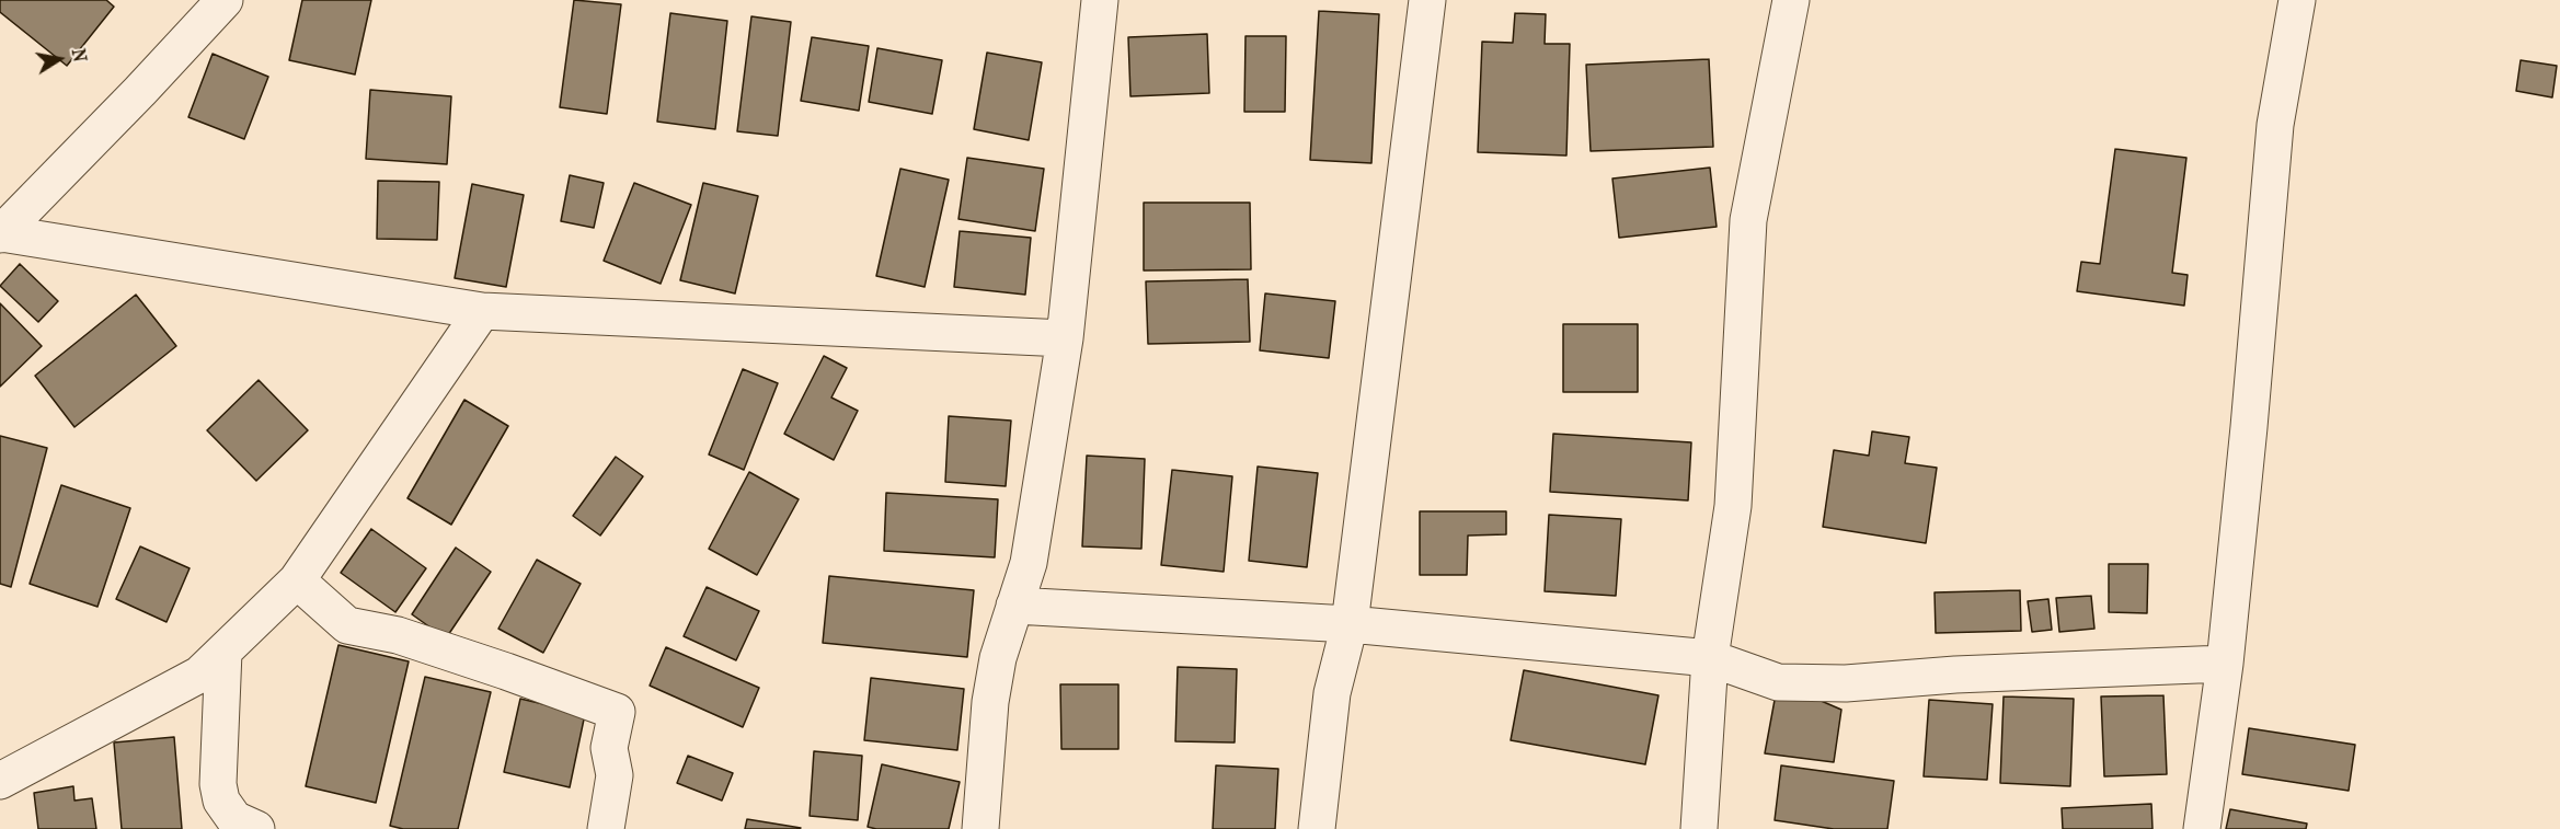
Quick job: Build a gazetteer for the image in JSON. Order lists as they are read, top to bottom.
{
  "north": "right"
}
